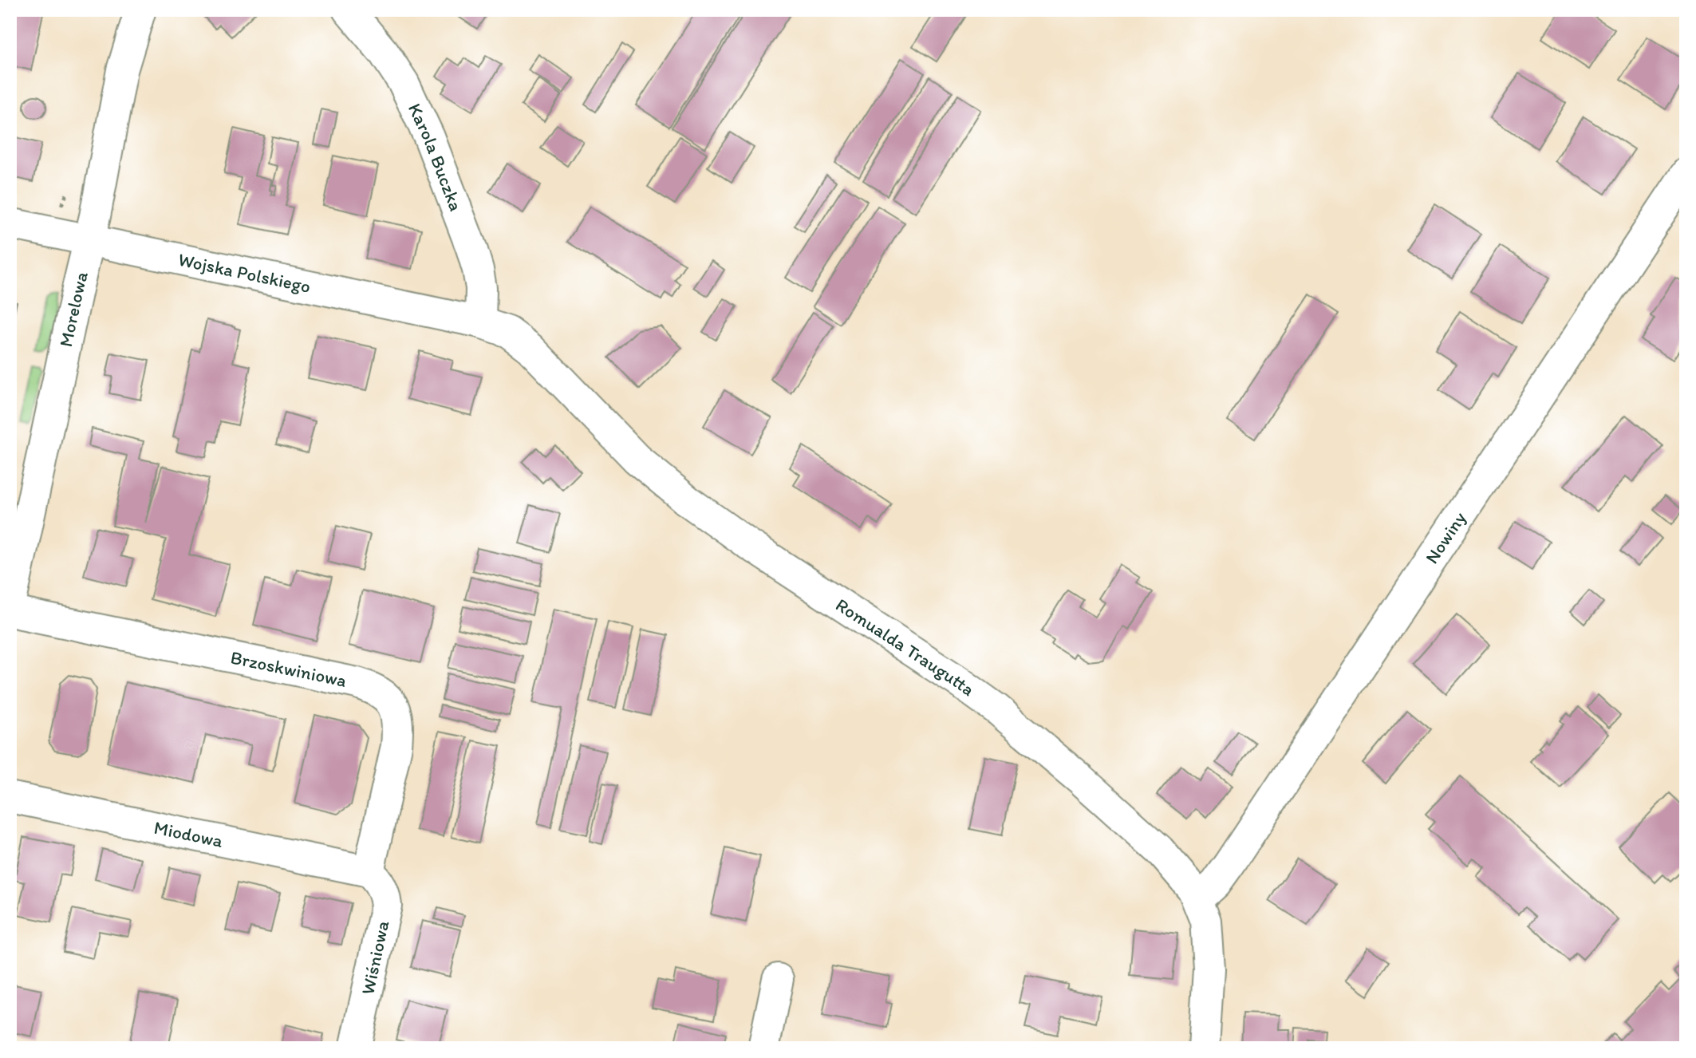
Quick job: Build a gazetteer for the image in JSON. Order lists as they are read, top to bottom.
{
  "streets": {
    "street": [
      "Karola Buczka",
      "Wojska Polskiego",
      "Morelowa",
      "Nowiny",
      "Romualda Traugutta",
      "Brzoskwiniowa",
      "Miodowa",
      "Wiśniowa"
    ]
  },
  "crossings": [
    ["Karola Buczka", "Wojska Polskiego"],
    ["Karola Buczka", "Romualda Traugutta"],
    ["Wojska Polskiego", "Morelowa"],
    ["Wojska Polskiego", "Romualda Traugutta"],
    ["Morelowa", "Brzoskwiniowa"],
    ["Nowiny", "Romualda Traugutta"],
    ["Brzoskwiniowa", "Miodowa"],
    ["Brzoskwiniowa", "Wiśniowa"],
    ["Miodowa", "Wiśniowa"]
  ]
}
